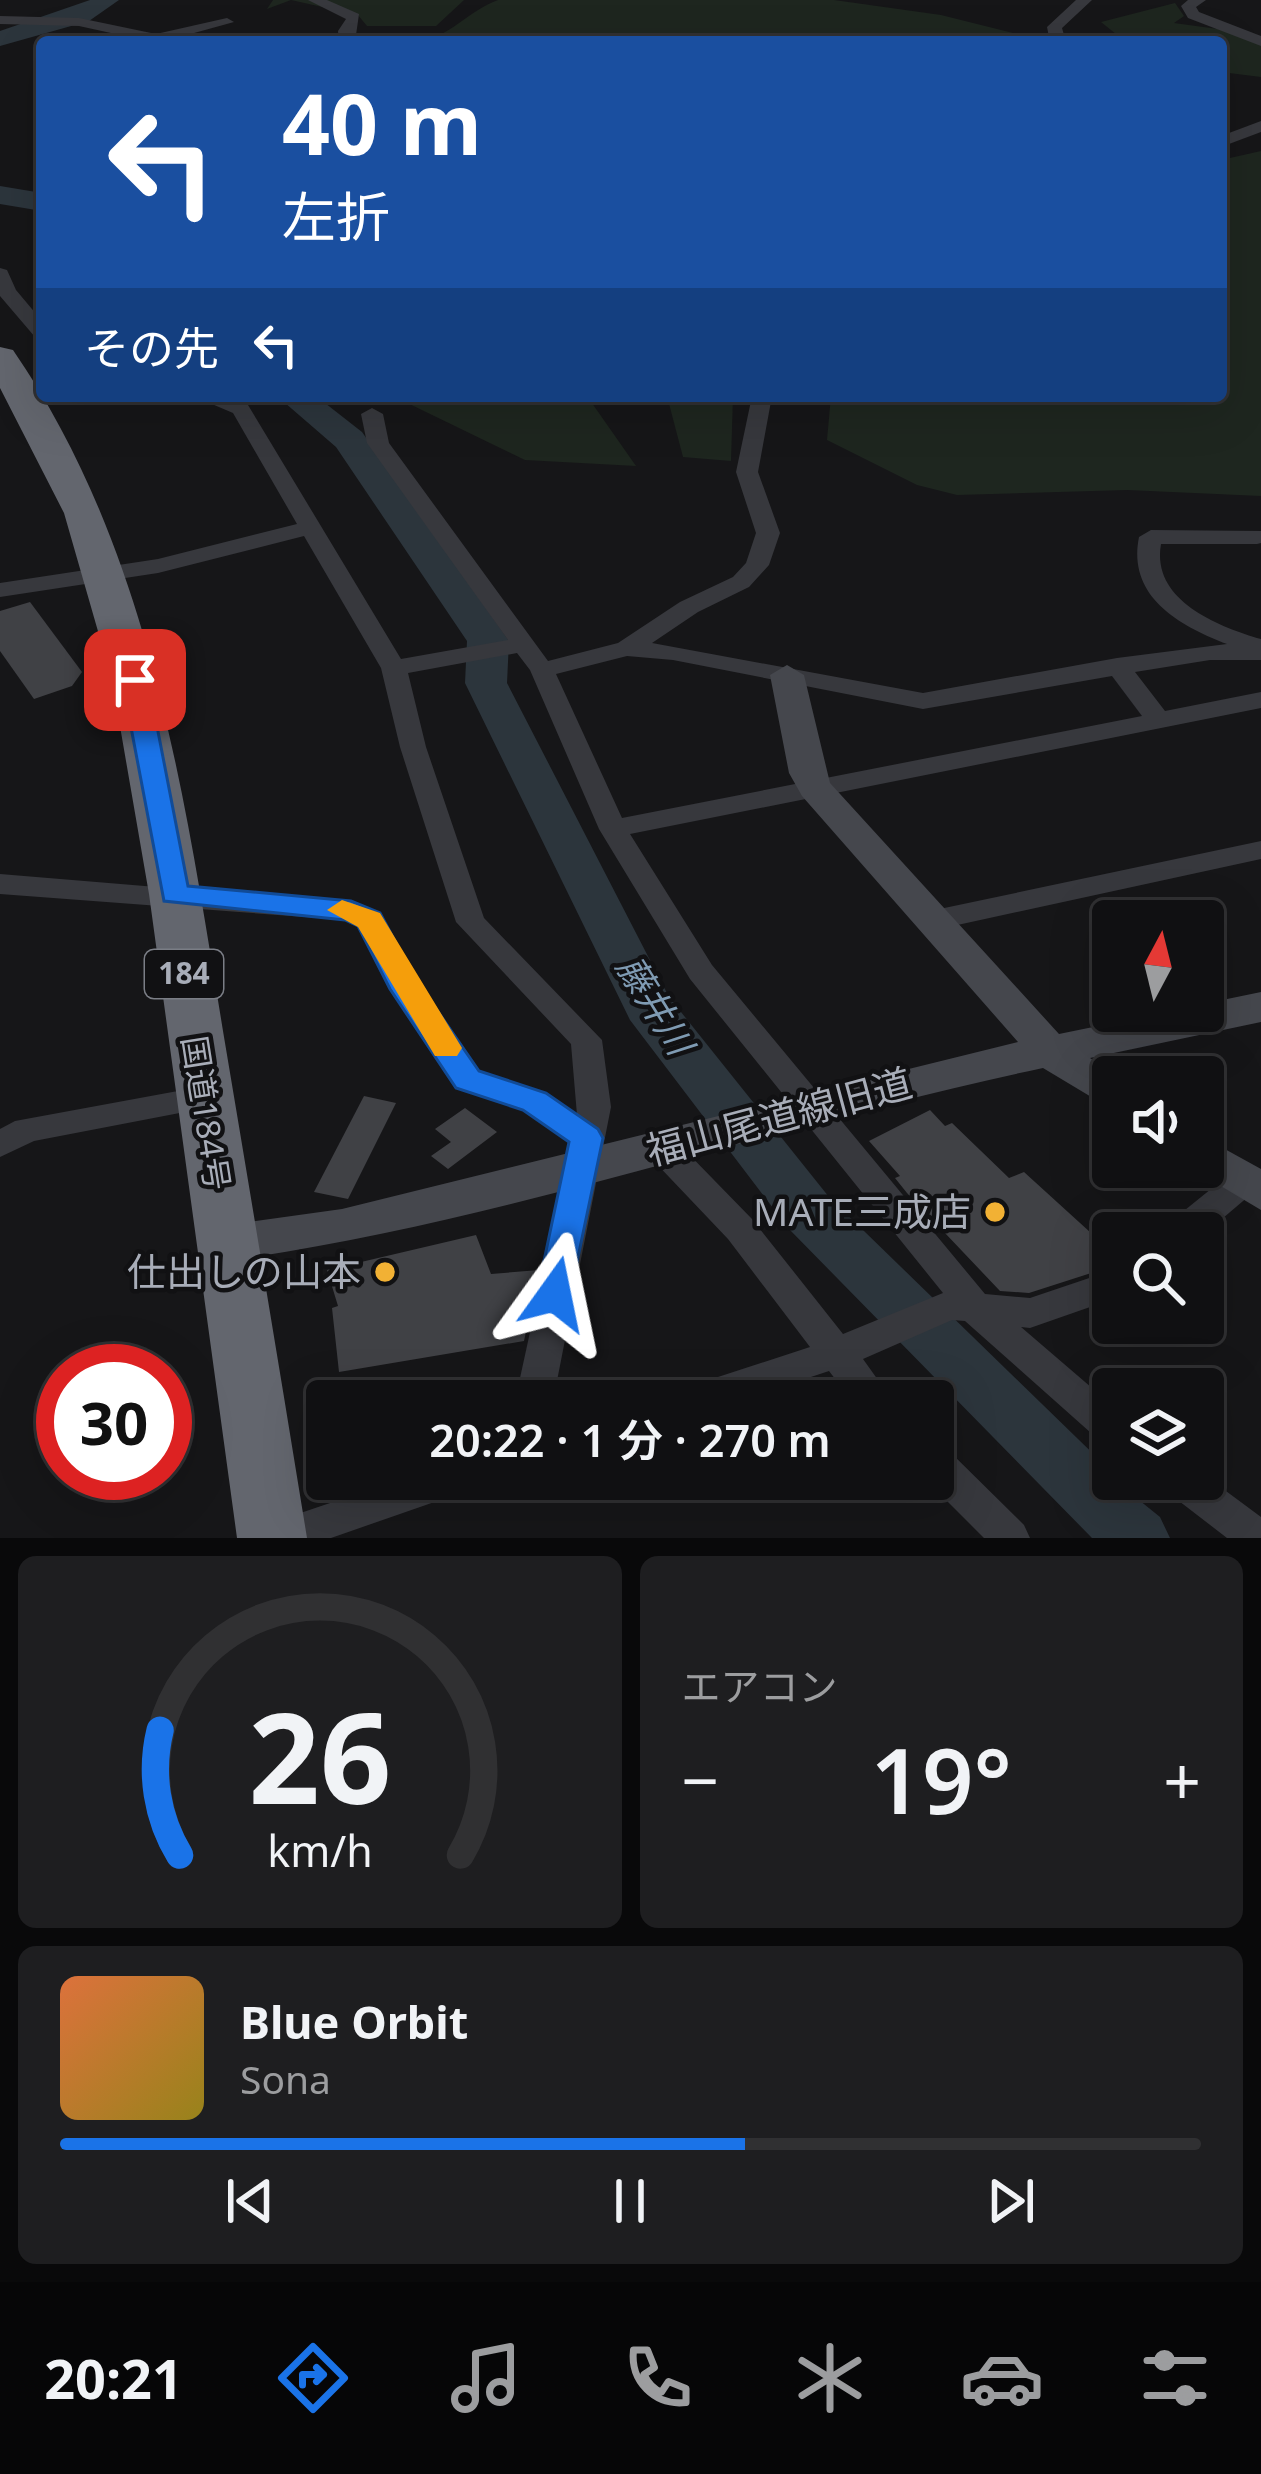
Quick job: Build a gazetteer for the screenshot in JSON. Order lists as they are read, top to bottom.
{
  "streets": {
    "highway": ["184", "国道184号"],
    "street": ["福山尾道線旧道"]
  },
  "crossings": [
    ["国道184号", "福山尾道線旧道"]
  ],
  "water": ["藤井川"],
  "places": ["MATE三成店", "仕出しの山本"],
  "north": "top",
  "page": {
    "turn": ["40 m", "左折"],
    "then": "その先",
    "limit": "30",
    "trip": "20:22 · 1 分 · 270 m",
    "tile": "エアコン",
    "heat": ["−", "19°", "+"],
    "song": ["Blue Orbit", "Sona"],
    "tabs": "20:21",
    "gauge": ["26", "km/h"]
  }
}
